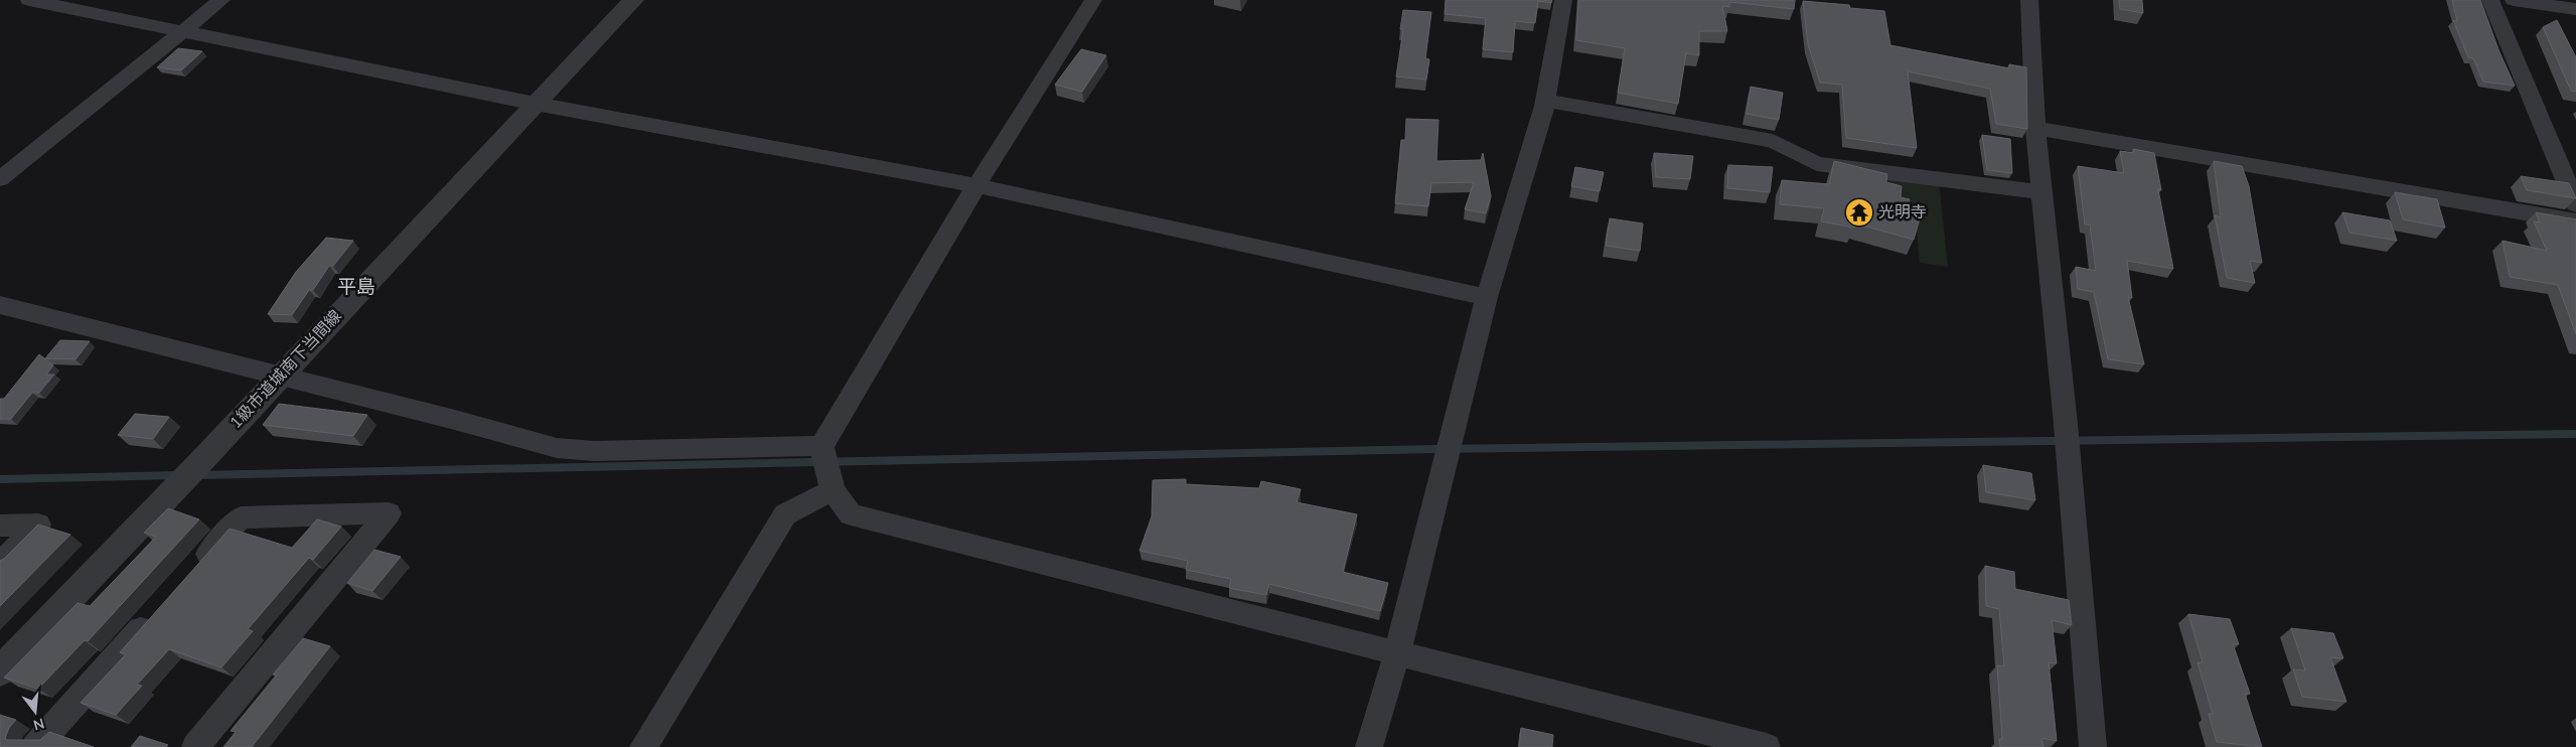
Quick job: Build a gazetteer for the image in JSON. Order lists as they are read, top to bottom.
{
  "streets": {
    "street": ["1級市道城南下当間線"]
  },
  "districts": ["平島"],
  "places": {
    "temple": ["光明寺"]
  },
  "north": "bottom"
}
